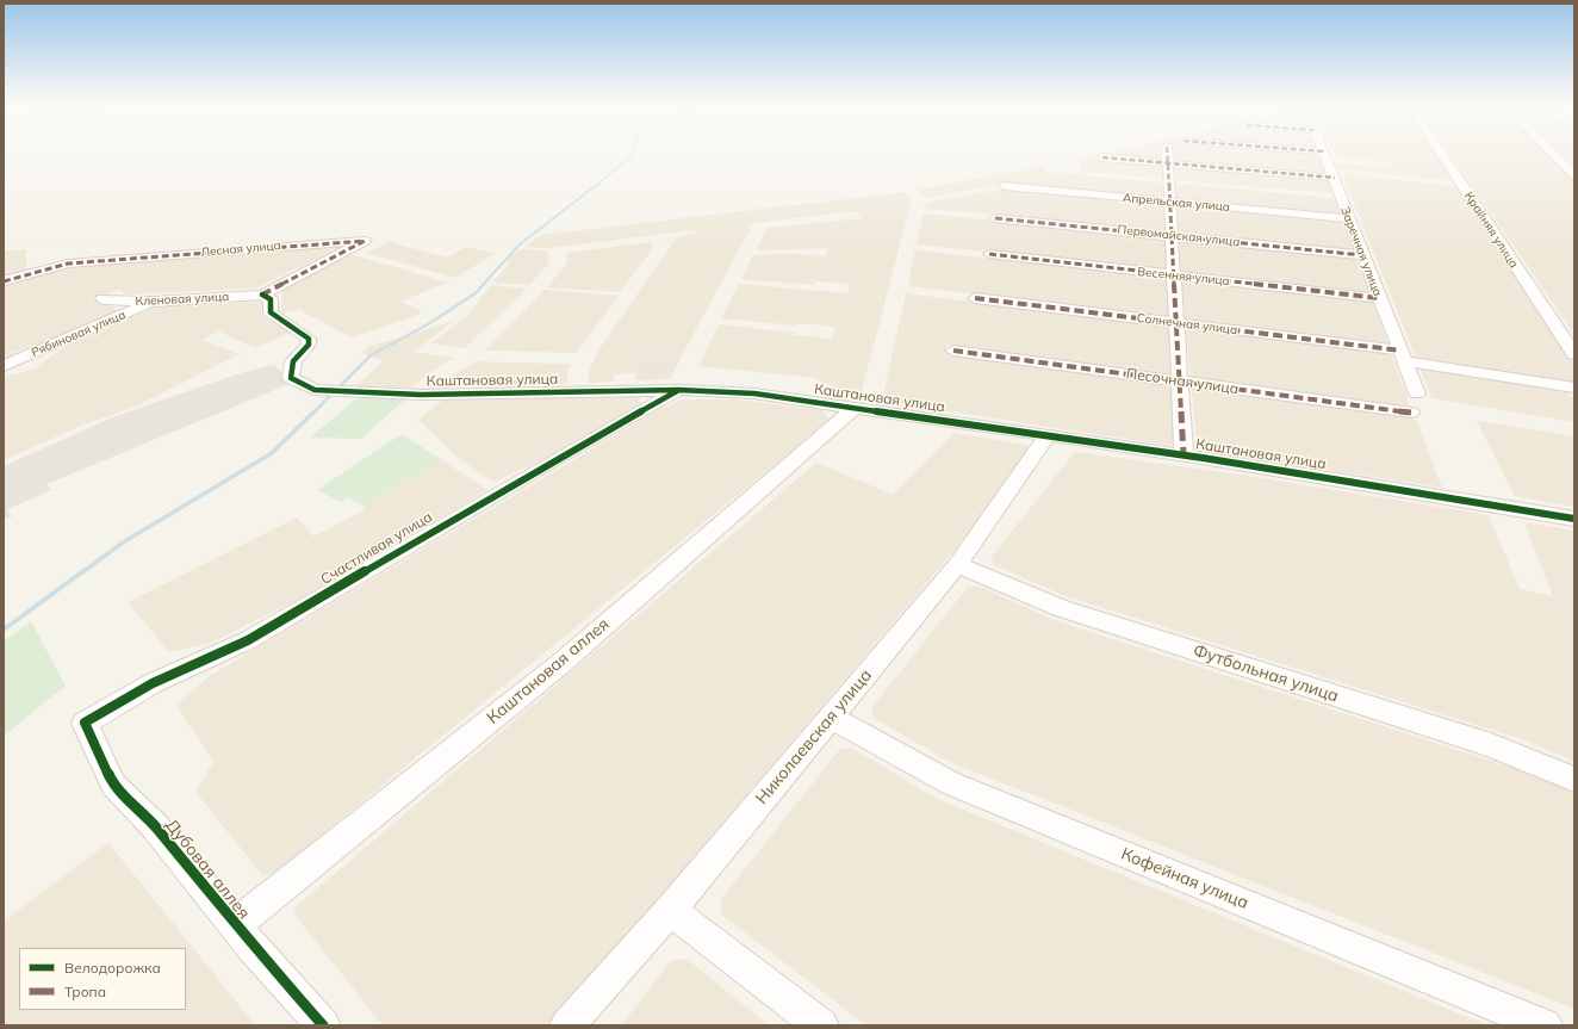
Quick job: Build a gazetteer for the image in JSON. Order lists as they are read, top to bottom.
{
  "streets": {
    "street": [
      "Апрельская улица",
      "Крайняя улица",
      "Первомайская улица",
      "Лесная улица",
      "Заречная улица",
      "Весенняя улица",
      "Кленовая улица",
      "Солнечная улица",
      "Рябиновая улица",
      "Каштановая улица",
      "Песочная улица",
      "Счастливая улица",
      "Каштановая аллея",
      "Футбольная улица",
      "Николаевская улица",
      "Дубовая аллея",
      "Кофейная улица"
    ]
  },
  "crossings": [
    ["Апрельская улица", "Заречная улица"],
    ["Первомайская улица", "Заречная улица"],
    ["Лесная улица", "Кленовая улица"],
    ["Лесная улица", "Каштановая улица"],
    ["Заречная улица", "Весенняя улица"],
    ["Заречная улица", "Солнечная улица"],
    ["Кленовая улица", "Рябиновая улица"],
    ["Кленовая улица", "Каштановая улица"],
    ["Каштановая улица", "Счастливая улица"],
    ["Каштановая улица", "Каштановая аллея"],
    ["Каштановая улица", "Николаевская улица"],
    ["Счастливая улица", "Дубовая аллея"],
    ["Каштановая аллея", "Дубовая аллея"],
    ["Футбольная улица", "Николаевская улица"],
    ["Николаевская улица", "Кофейная улица"]
  ],
  "legend": ["Велодорожка", "Тропа"]
}
